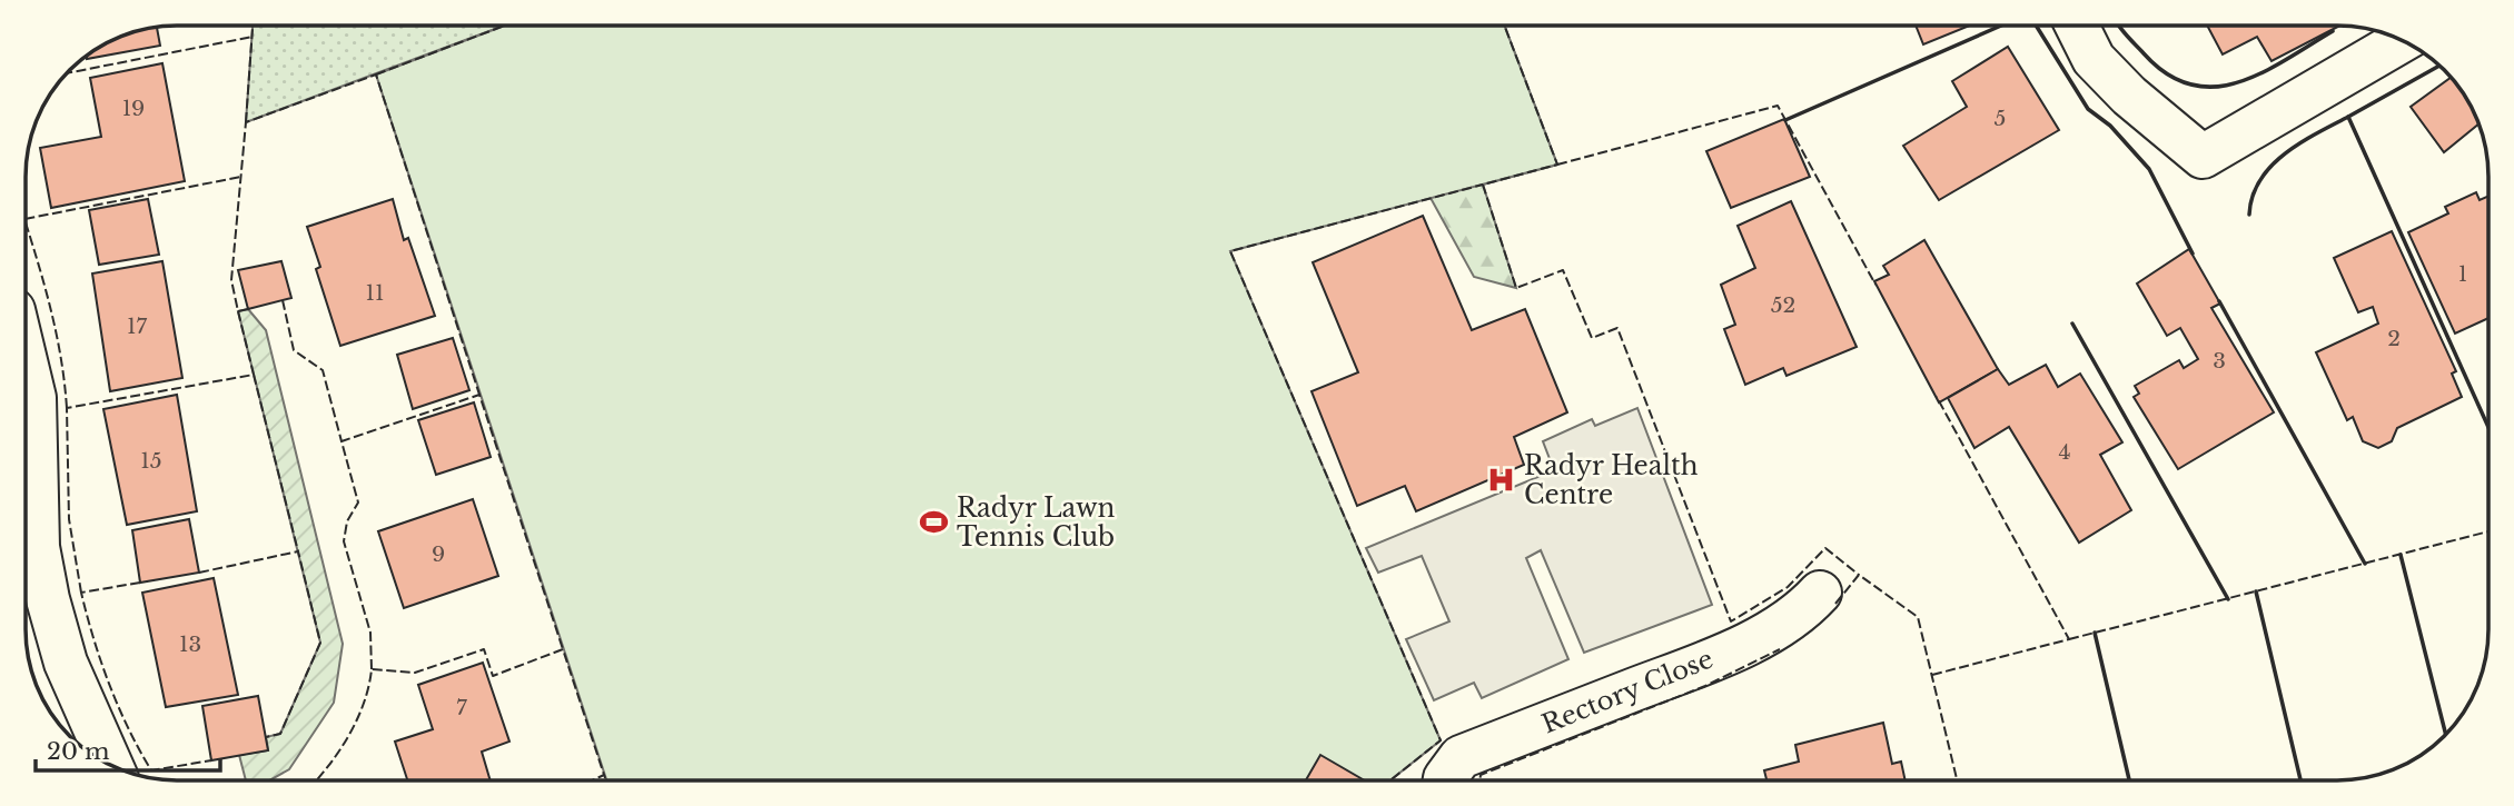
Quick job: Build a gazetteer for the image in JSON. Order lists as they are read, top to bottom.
{
  "streets": {
    "street": ["Rectory Close"]
  },
  "places": {
    "hospital": ["Radyr Health Centre"],
    "sports": ["Radyr Lawn Tennis Club"]
  },
  "house_numbers": [
    "19",
    "5",
    "1",
    "11",
    "52",
    "17",
    "2",
    "3",
    "4",
    "15",
    "9",
    "13",
    "7"
  ],
  "scale_bar": "20 m"
}
